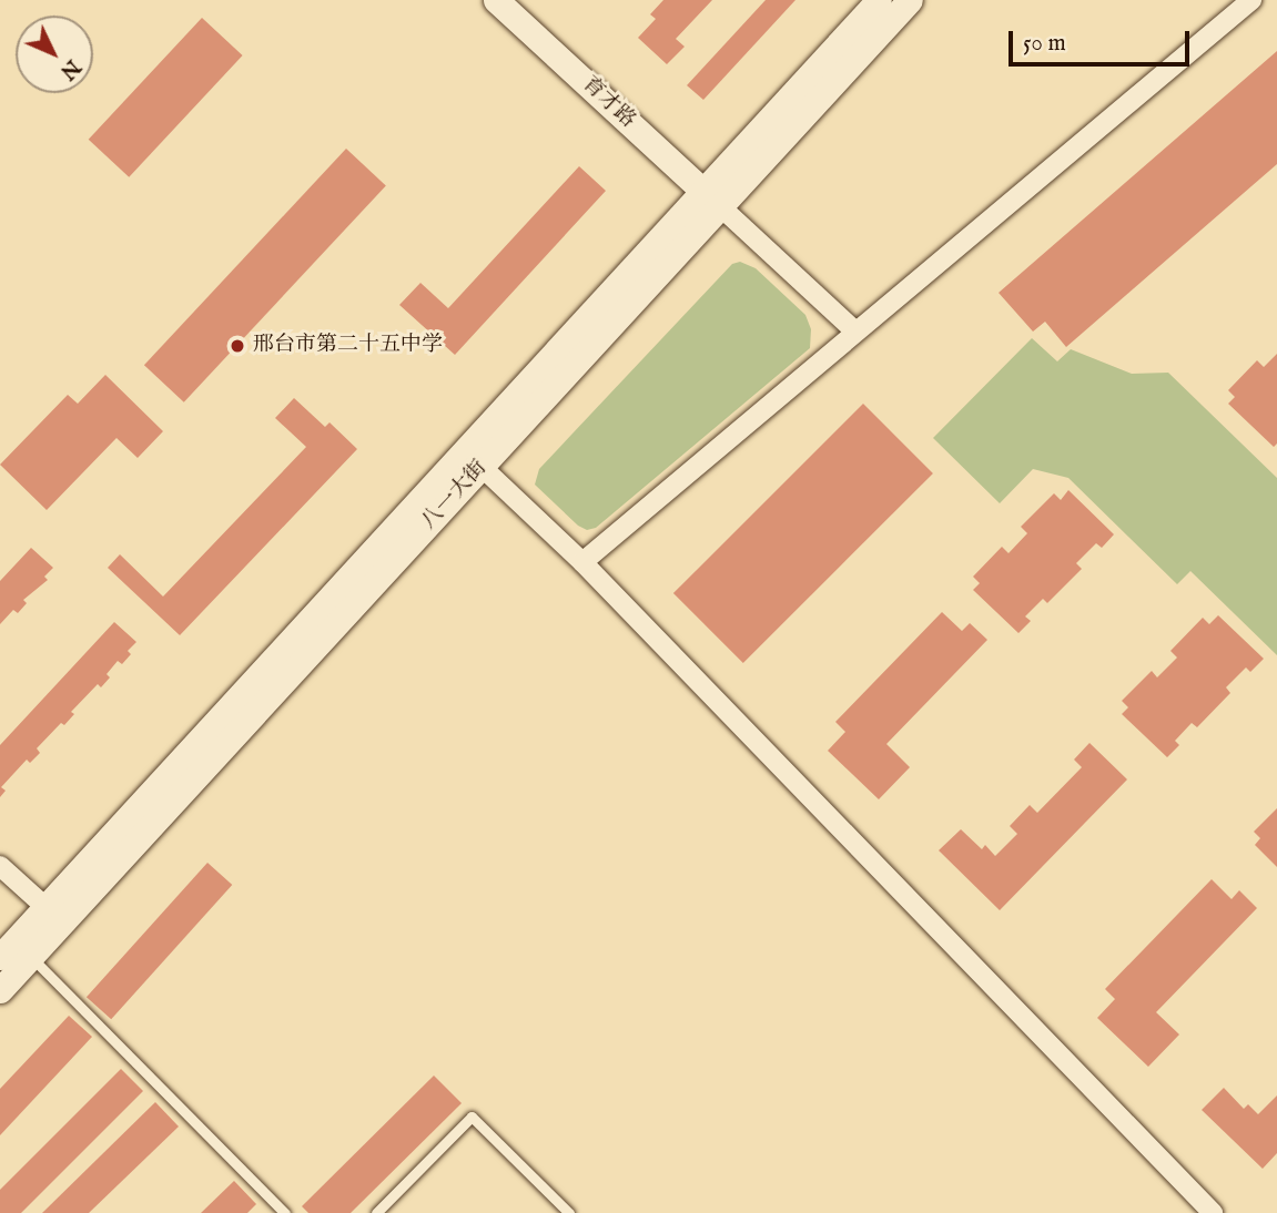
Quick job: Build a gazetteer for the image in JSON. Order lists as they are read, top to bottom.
{
  "streets": {
    "street": ["育才路", "八一大街"]
  },
  "crossings": [
    ["育才路", "八一大街"]
  ],
  "places": ["邢台市第二十五中学"],
  "scale_bar": "50 m",
  "north": "bottom right"
}
